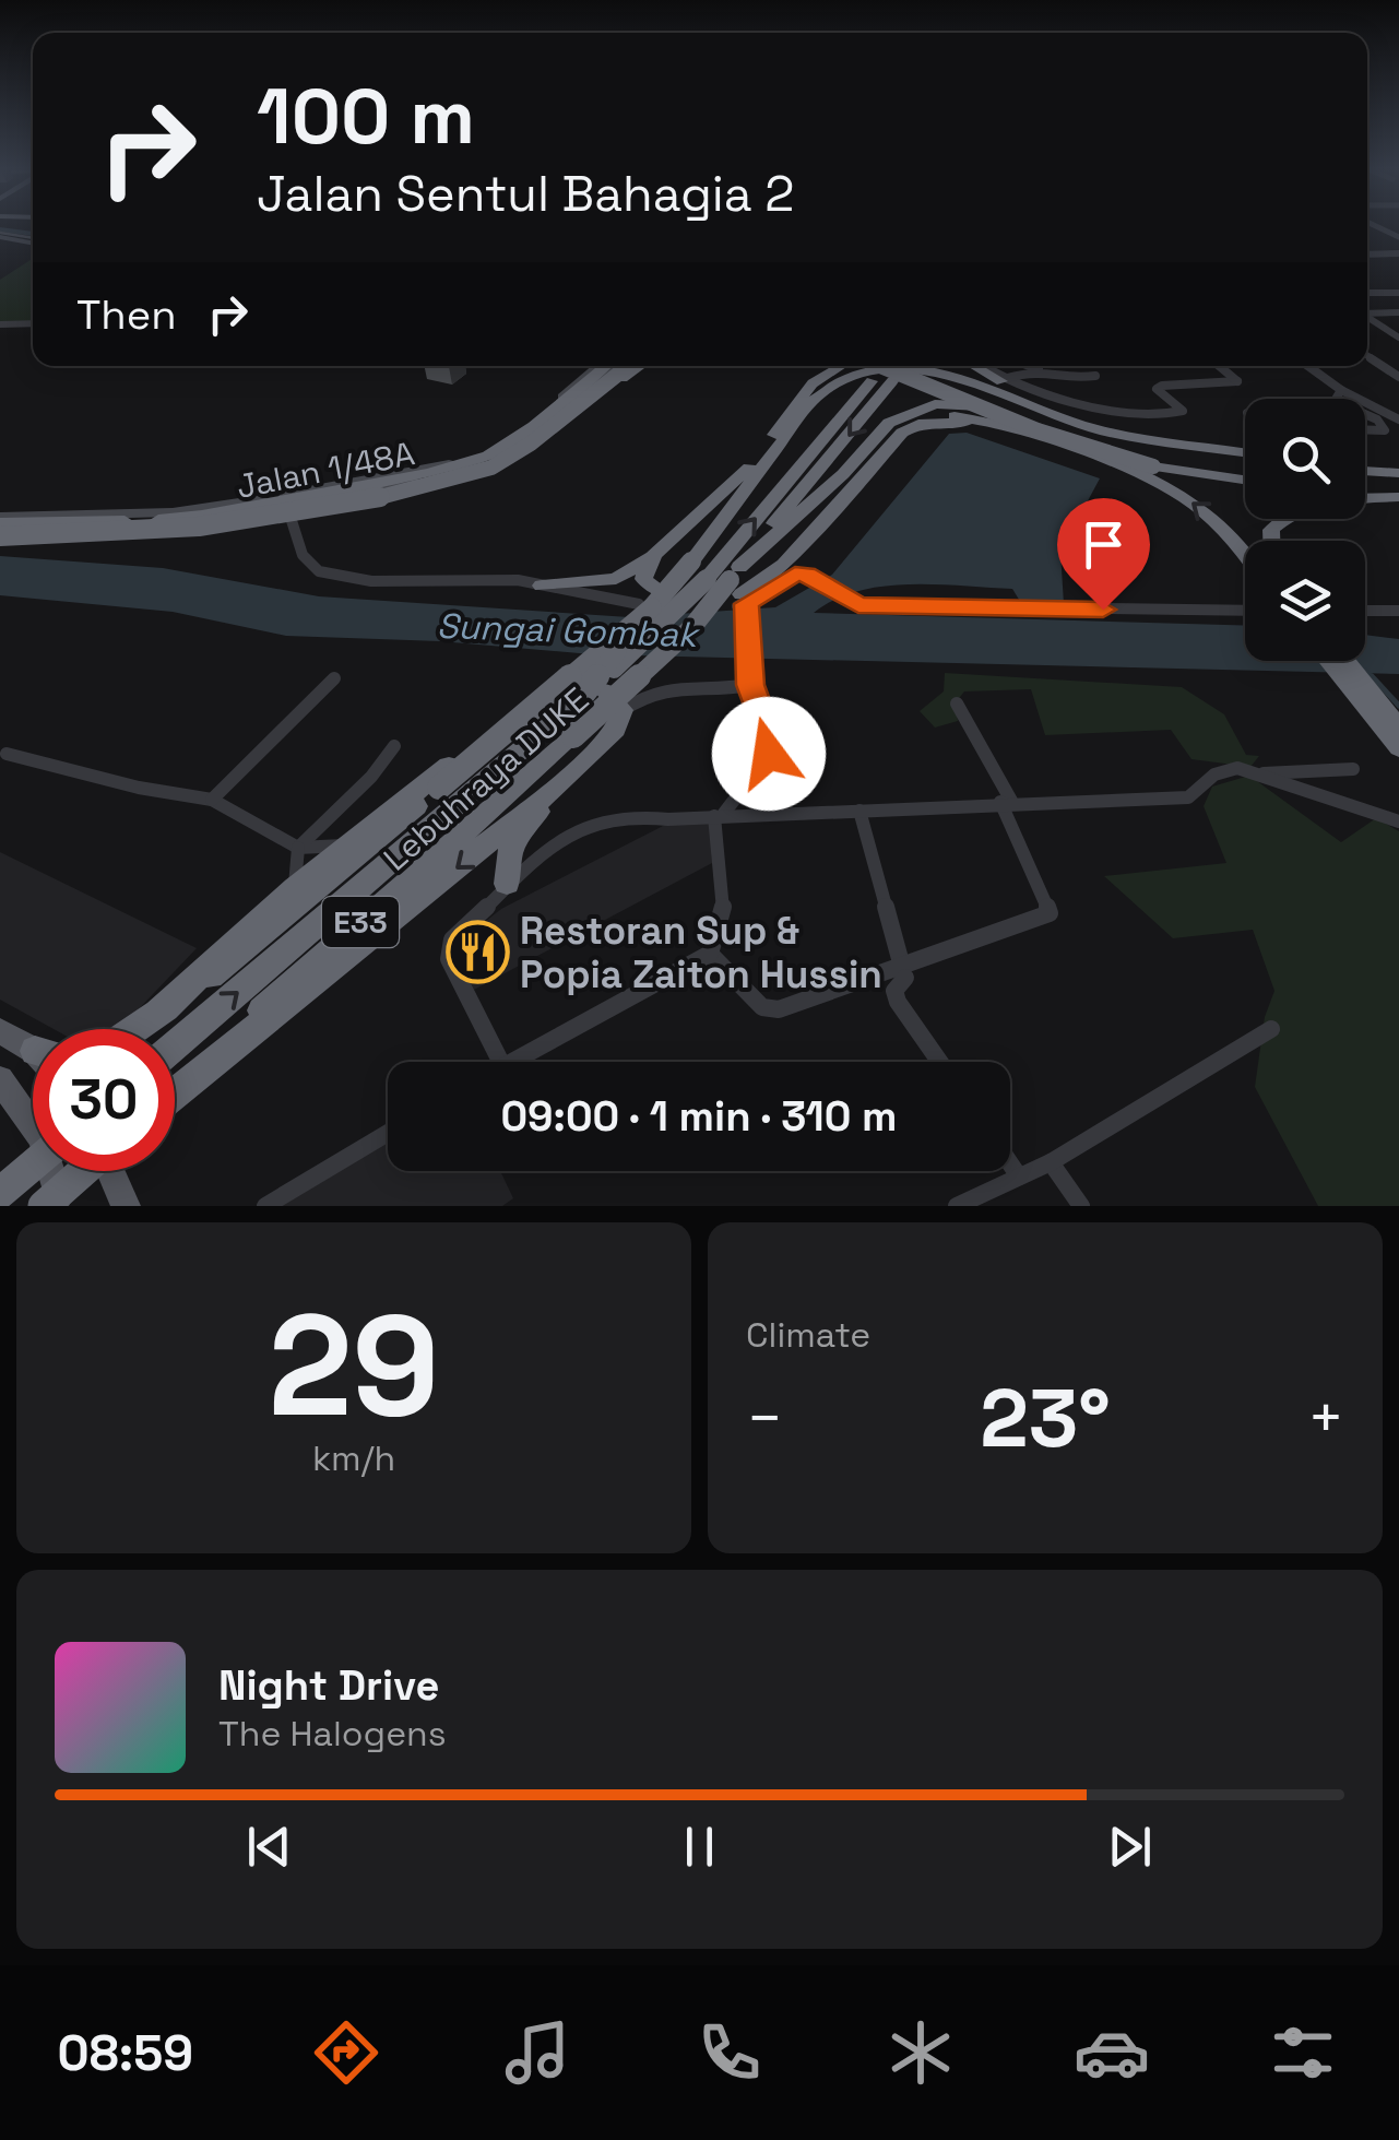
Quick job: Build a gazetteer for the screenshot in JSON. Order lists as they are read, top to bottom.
{
  "streets": {
    "highway": ["Lebuhraya DUKE", "E33"],
    "main road": ["Jalan 1/48A"]
  },
  "water": ["Sungai Gombak"],
  "places": {
    "restaurant": ["Restoran Sup & Popia Zaiton Hussin"]
  },
  "page": {
    "turn": ["100 m", "Jalan Sentul Bahagia 2"],
    "then": "Then",
    "limit": "30",
    "trip": "09:00 · 1 min · 310 m",
    "tile": [
      ["29", "km/h"],
      "Climate"
    ],
    "heat": ["−", "23°", "+"],
    "song": ["Night Drive", "The Halogens"],
    "tabs": "08:59"
  }
}
